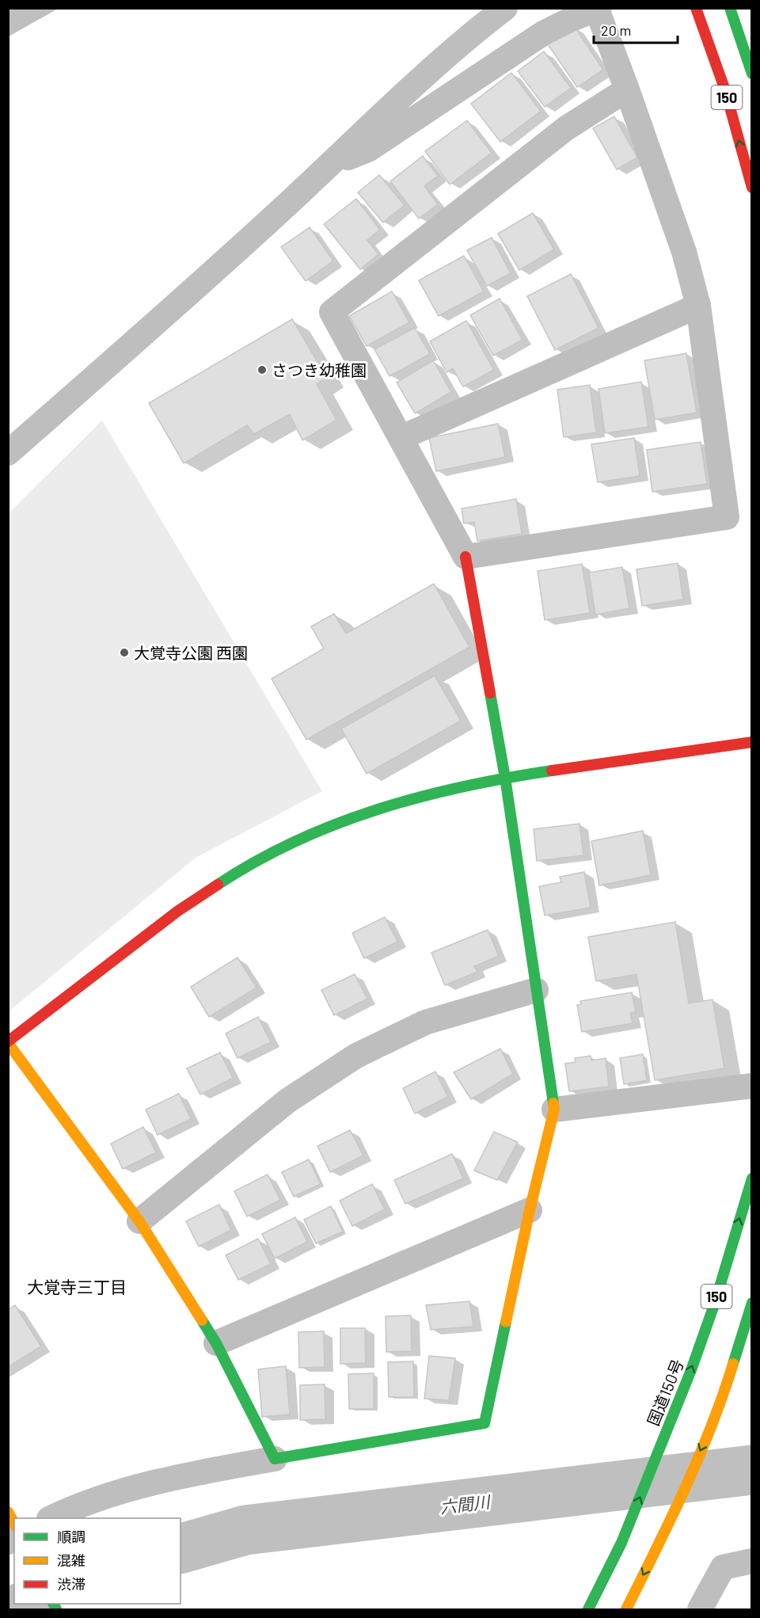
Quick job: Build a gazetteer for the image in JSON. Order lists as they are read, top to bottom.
{
  "streets": {
    "main road": ["150", "国道150号"]
  },
  "districts": ["大覚寺三丁目"],
  "water": ["六間川"],
  "places": ["さつき幼稚園", "大覚寺公園 西園"],
  "legend": ["順調", "混雑", "渋滞"],
  "scale_bar": "20 m"
}
